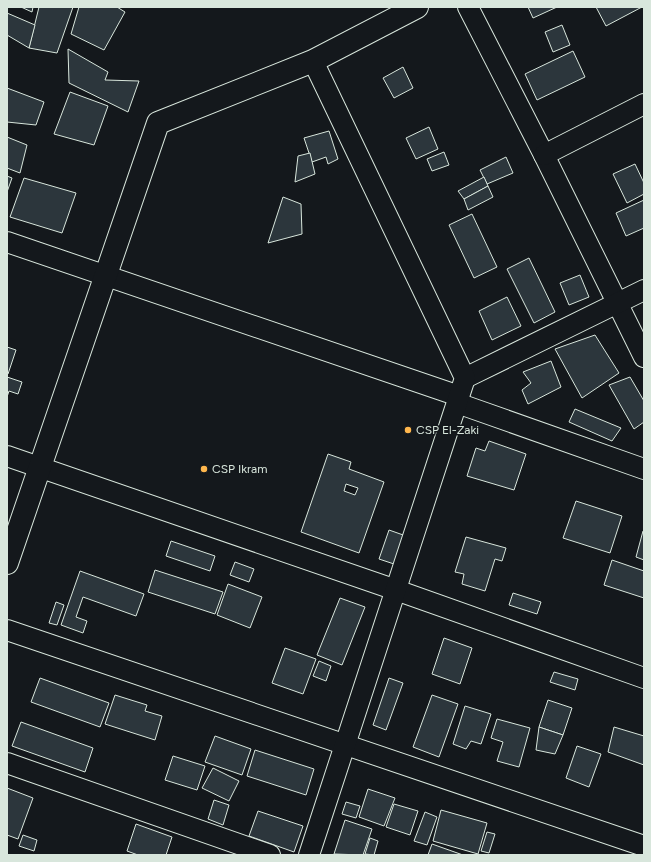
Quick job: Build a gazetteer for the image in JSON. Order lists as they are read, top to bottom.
{
  "places": ["CSP El-Zaki", "CSP Ikram"]
}
